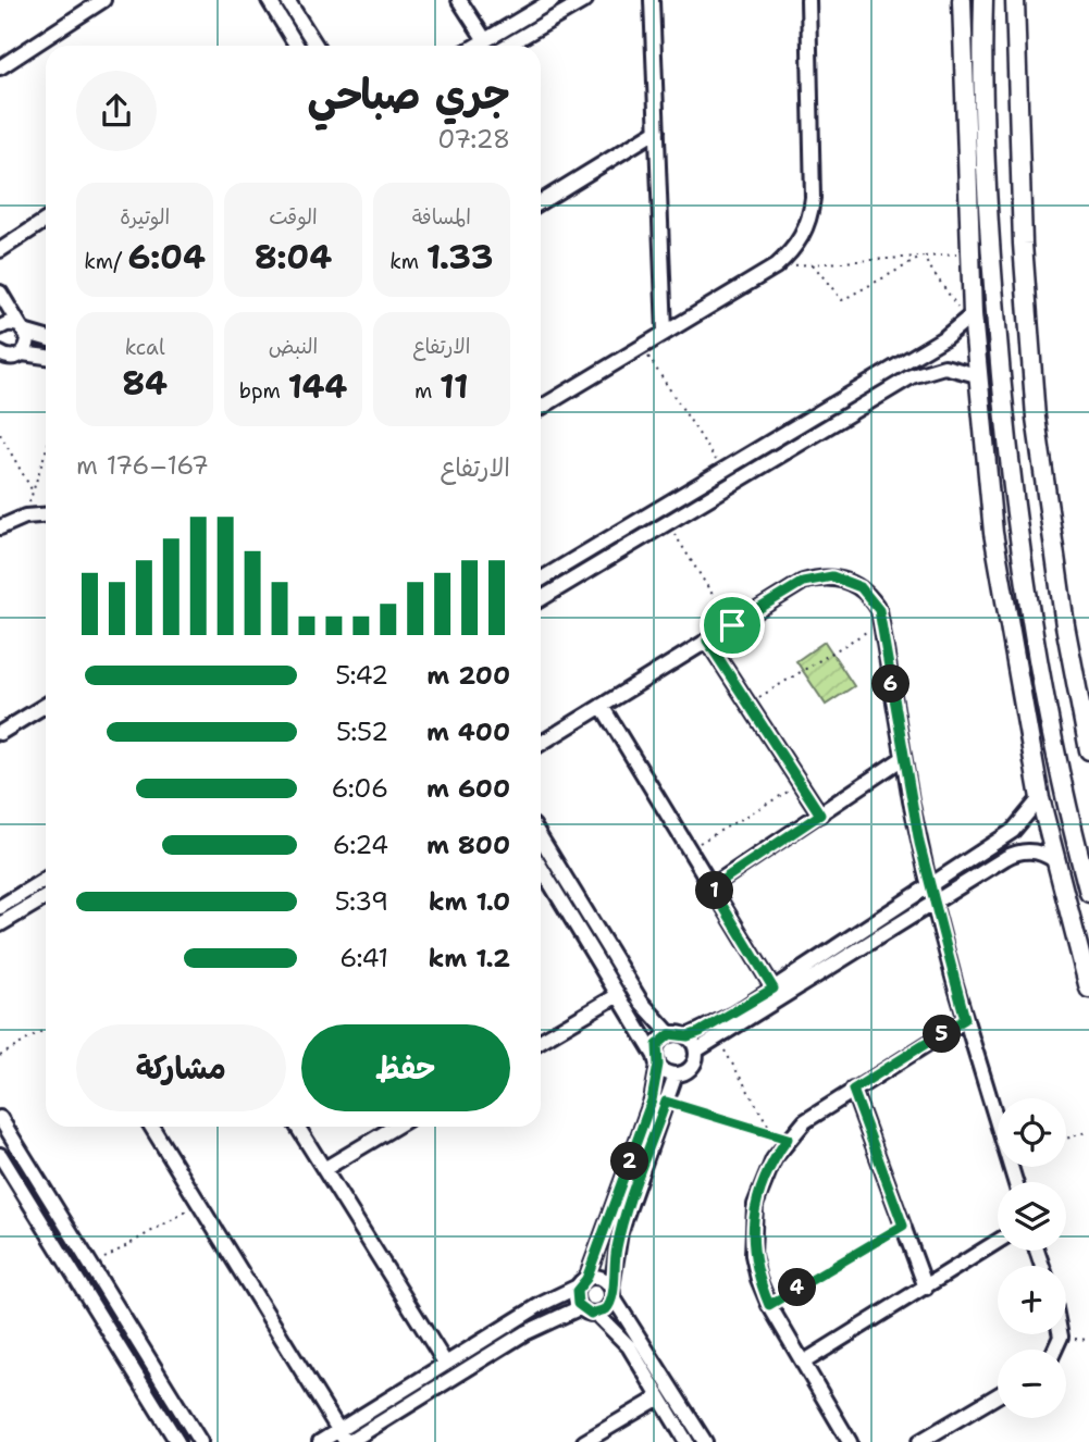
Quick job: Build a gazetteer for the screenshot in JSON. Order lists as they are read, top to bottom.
{
  "page": {
    "heading": ["جري صباحي", "07:28"],
    "stats": [
      ["المسافة", "1.33 km"],
      ["الوقت", "8:04"],
      ["الوتيرة", "6:04 /km"],
      ["الارتفاع", "11 m"],
      ["النبض", "144 bpm"],
      ["kcal", "84"]
    ],
    "chart": ["الارتفاع", "167–176 m"],
    "list": [
      {
        "name": "200 m",
        "note": "5:42"
      },
      {
        "name": "400 m",
        "note": "5:52"
      },
      {
        "name": "600 m",
        "note": "6:06"
      },
      {
        "name": "800 m",
        "note": "6:24"
      },
      {
        "name": "1.0 km",
        "note": "5:39"
      },
      {
        "name": "1.2 km",
        "note": "6:41"
      }
    ],
    "pins": [
      "6",
      "1",
      "5",
      "2",
      "4"
    ],
    "buttons": ["حفظ", "مشاركة"],
    "map_buttons": ["+", "−"]
  }
}
